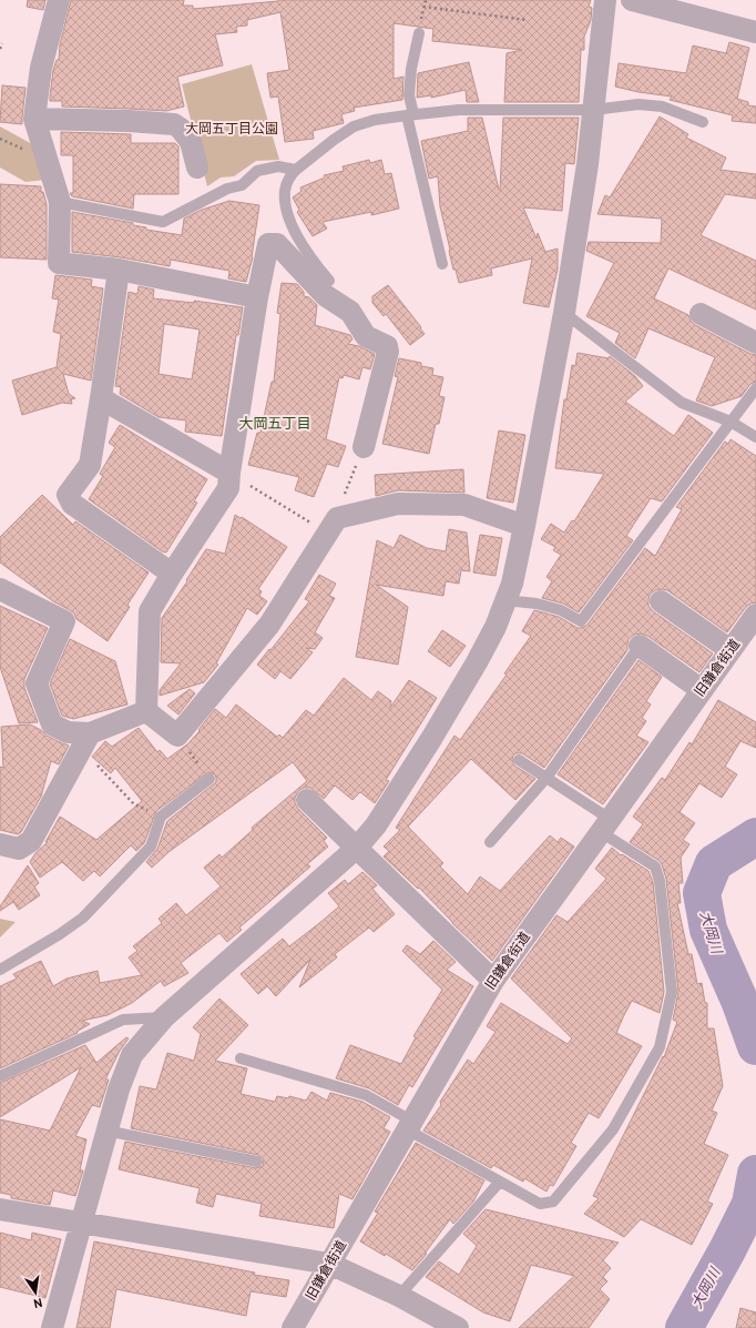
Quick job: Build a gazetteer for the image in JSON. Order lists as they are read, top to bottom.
{
  "streets": {
    "street": ["旧鎌倉街道"]
  },
  "districts": ["大岡五丁目"],
  "water": ["大岡川"],
  "parks": ["大岡五丁目公園"],
  "north": "bottom"
}
